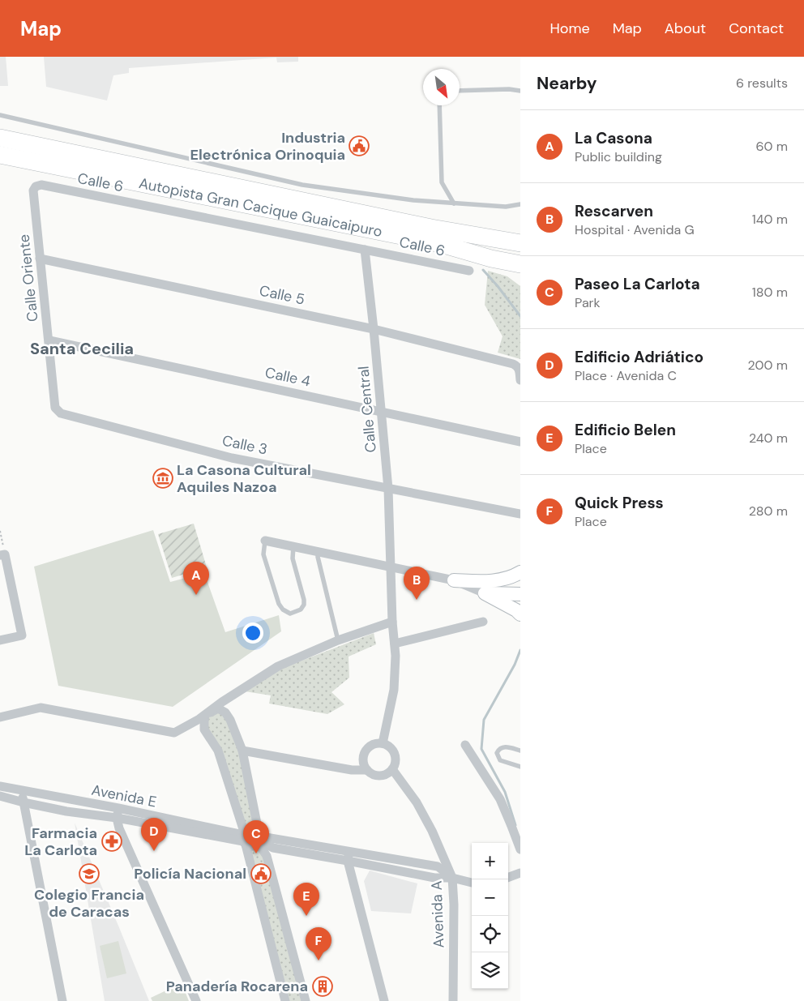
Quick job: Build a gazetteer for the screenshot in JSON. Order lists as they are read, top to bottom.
{
  "streets": {
    "highway": ["Autopista Gran Cacique Guaicaipuro"],
    "street": [
      "Calle 6",
      "Calle Oriente",
      "Calle 5",
      "Calle 4",
      "Calle Central",
      "Calle 3",
      "Avenida E",
      "Avenida A"
    ]
  },
  "crossings": [
    ["Calle 6", "Calle Oriente"],
    ["Calle 6", "Calle Central"],
    ["Calle Oriente", "Calle 5"],
    ["Calle Oriente", "Calle 4"],
    ["Calle Oriente", "Calle 3"],
    ["Calle 5", "Calle Central"],
    ["Calle 4", "Calle Central"],
    ["Calle Central", "Calle 3"],
    ["Calle Central", "Avenida A"]
  ],
  "districts": ["Santa Cecilia"],
  "places": {
    "public building": ["Industria Electrónica Orinoquia", "Policía Nacional"],
    "museum": ["La Casona Cultural Aquiles Nazoa"],
    "pharmacy": ["Farmacia La Carlota"],
    "school or university": ["Colegio Francia de Caracas"],
    "building": ["Panadería Rocarena"]
  },
  "north": "bottom right",
  "page": {
    "header": "Map",
    "nav": [
      "Home",
      "Map",
      "About",
      "Contact"
    ],
    "heading": ["Nearby", "6 results"],
    "list": [
      {
        "mark": "A",
        "name": "La Casona",
        "note": "Public building",
        "value": "60 m"
      },
      {
        "mark": "B",
        "name": "Rescarven",
        "note": "Hospital · Avenida G",
        "value": "140 m"
      },
      {
        "mark": "C",
        "name": "Paseo La Carlota",
        "note": "Park",
        "value": "180 m"
      },
      {
        "mark": "D",
        "name": "Edificio Adriático",
        "note": "Place · Avenida C",
        "value": "200 m"
      },
      {
        "mark": "E",
        "name": "Edificio Belen",
        "note": "Place",
        "value": "240 m"
      },
      {
        "mark": "F",
        "name": "Quick Press",
        "note": "Place",
        "value": "280 m"
      }
    ],
    "pins": [
      "A",
      "B",
      "D",
      "C",
      "E",
      "F"
    ],
    "map_buttons": ["+", "−"]
  }
}
